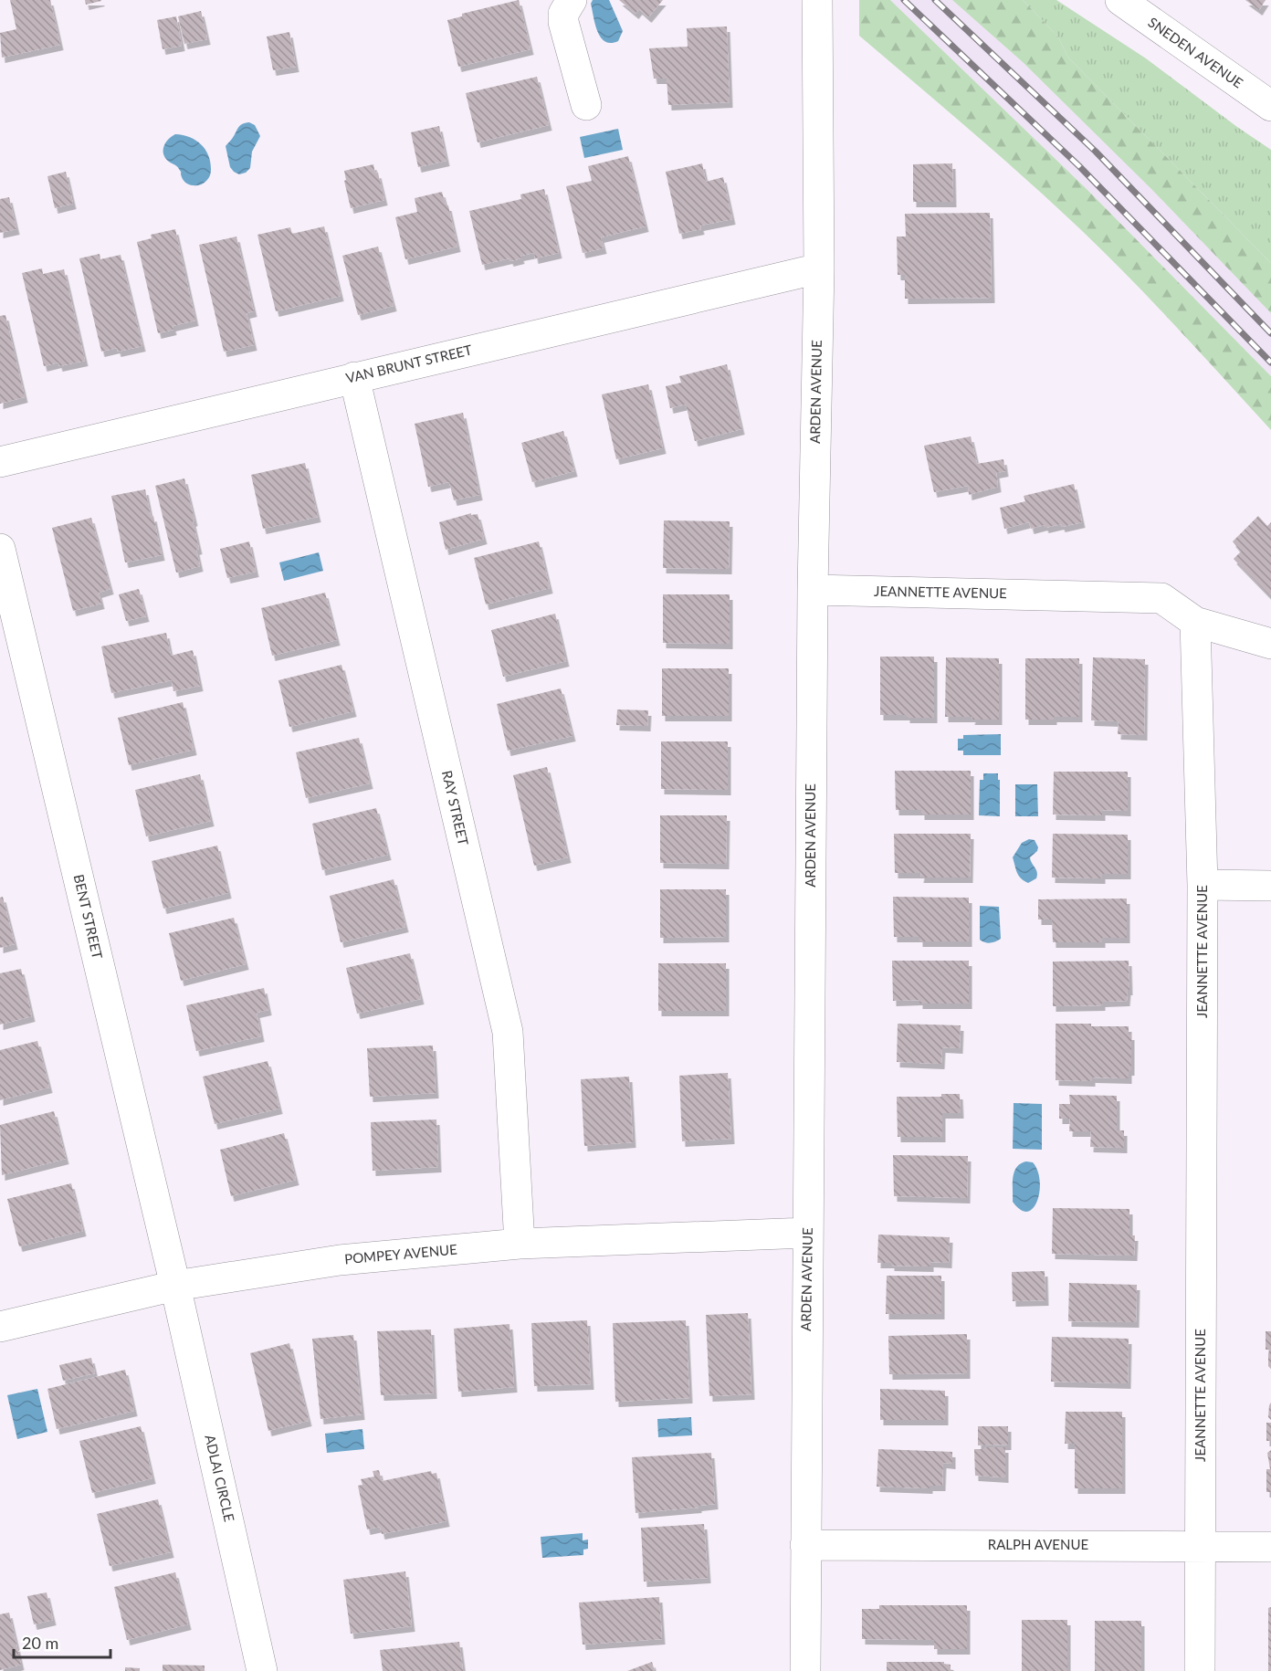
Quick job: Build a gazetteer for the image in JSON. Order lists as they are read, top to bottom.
{
  "streets": {
    "street": [
      "SNEDEN AVENUE",
      "VAN BRUNT STREET",
      "ARDEN AVENUE",
      "JEANNETTE AVENUE",
      "RAY STREET",
      "BENT STREET",
      "POMPEY AVENUE",
      "ADLAI CIRCLE",
      "RALPH AVENUE"
    ]
  },
  "crossings": [
    ["VAN BRUNT STREET", "ARDEN AVENUE"],
    ["VAN BRUNT STREET", "RAY STREET"],
    ["ARDEN AVENUE", "JEANNETTE AVENUE"],
    ["ARDEN AVENUE", "POMPEY AVENUE"],
    ["ARDEN AVENUE", "RALPH AVENUE"],
    ["JEANNETTE AVENUE", "RALPH AVENUE"],
    ["RAY STREET", "POMPEY AVENUE"],
    ["BENT STREET", "POMPEY AVENUE"],
    ["BENT STREET", "ADLAI CIRCLE"],
    ["POMPEY AVENUE", "ADLAI CIRCLE"]
  ],
  "scale_bar": "20 m"
}
